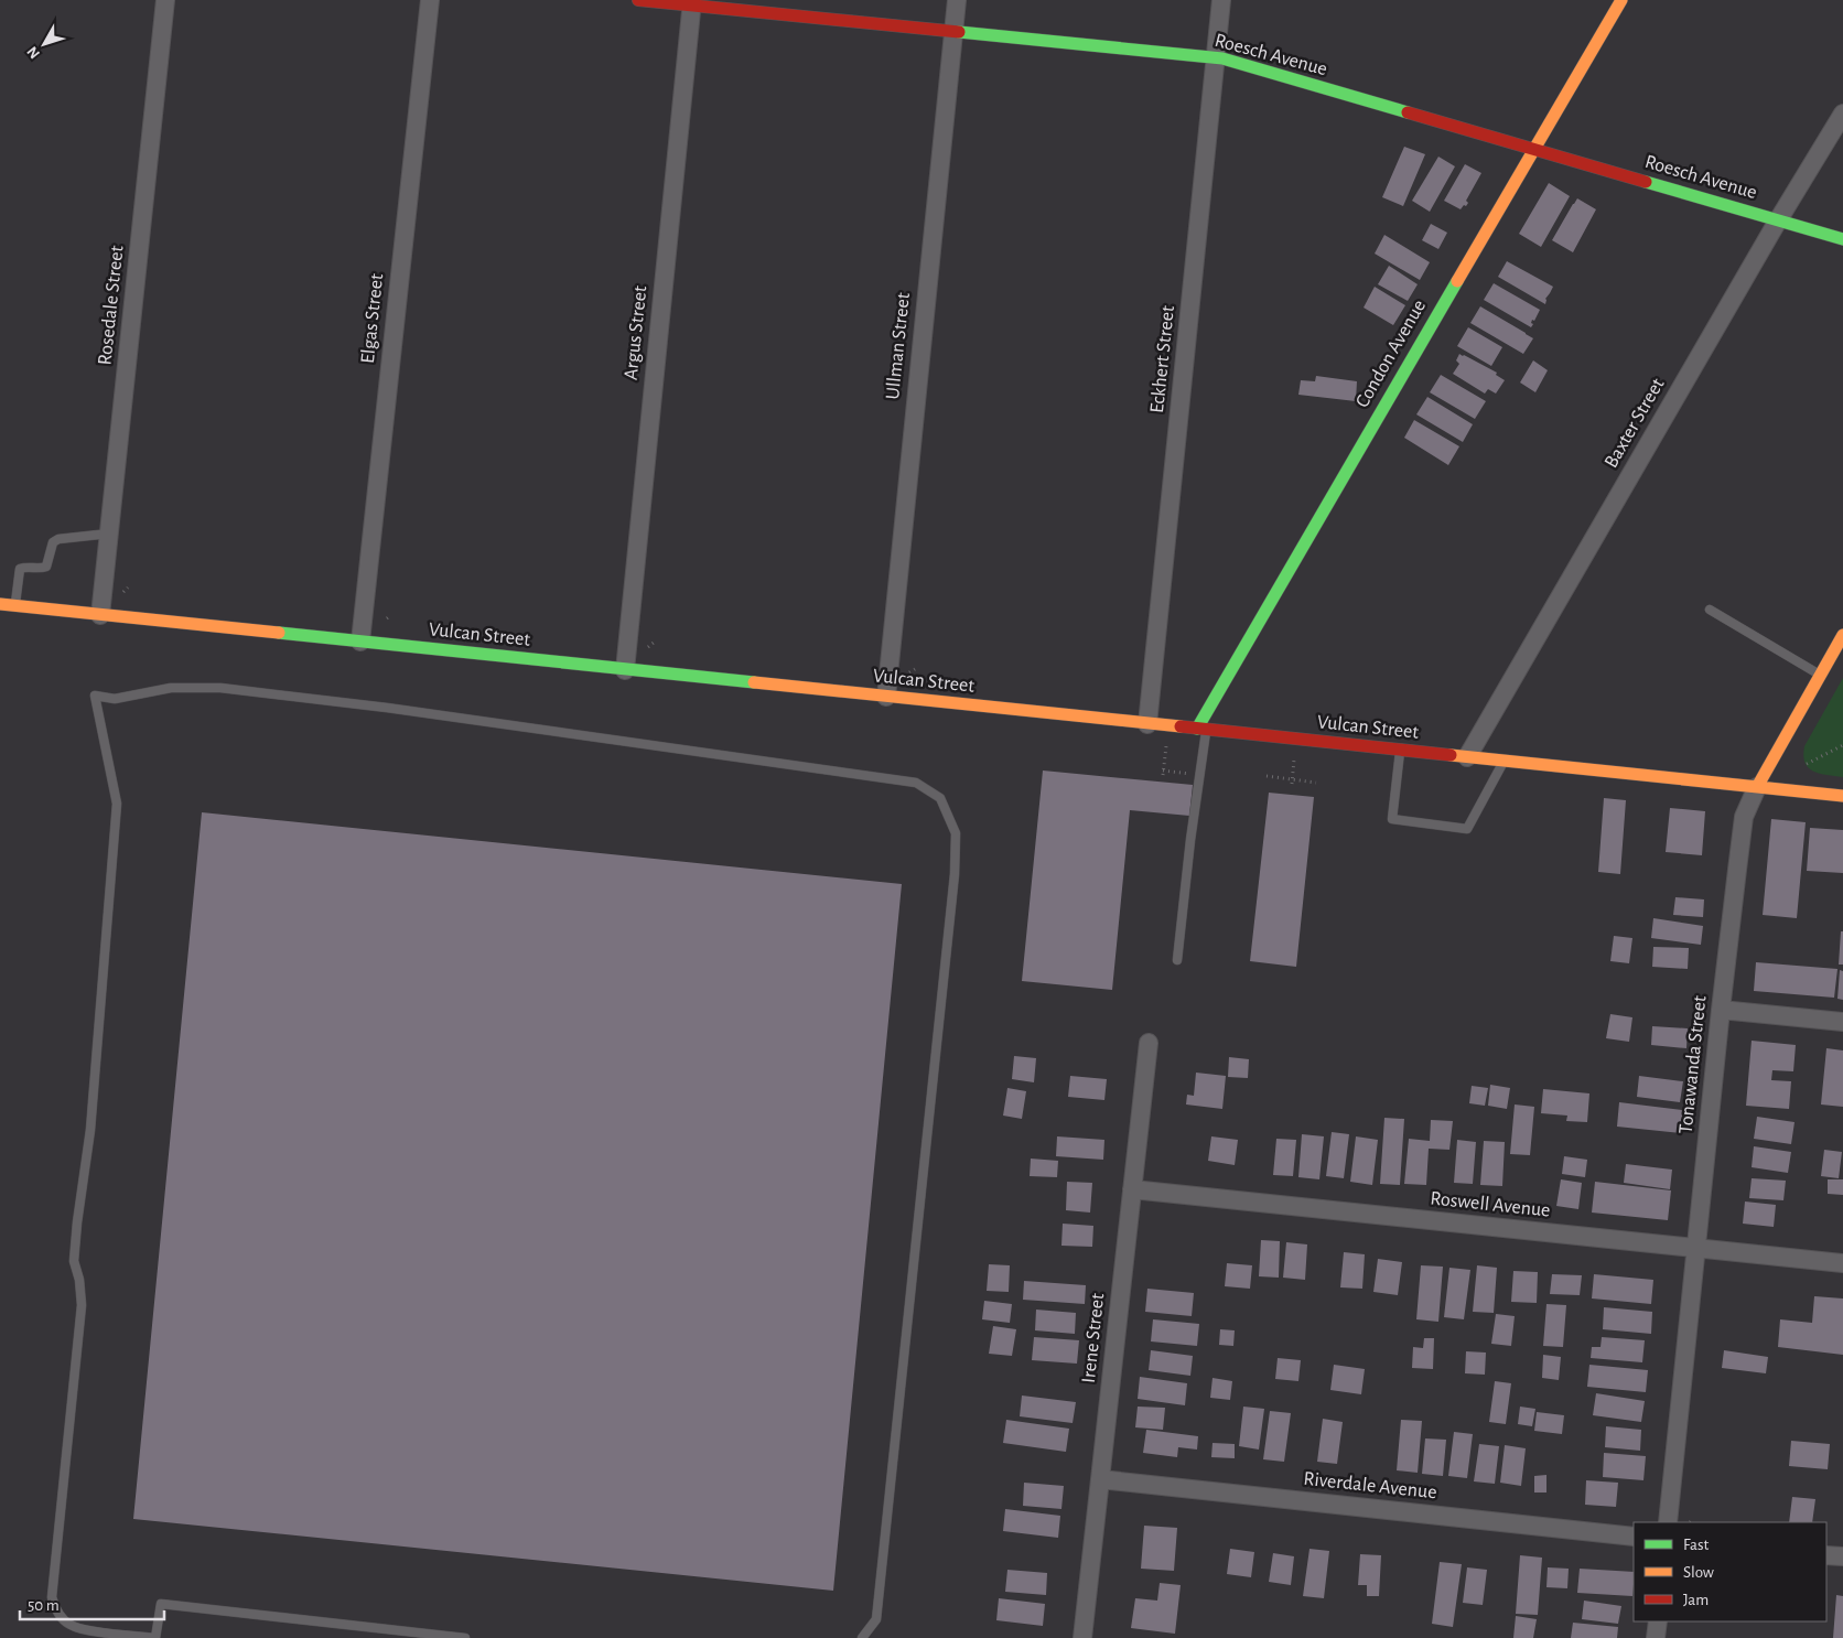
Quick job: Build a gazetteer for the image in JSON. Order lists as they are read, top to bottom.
{
  "streets": {
    "street": [
      "Roesch Avenue",
      "Rosedale Street",
      "Elgas Street",
      "Argus Street",
      "Ullman Street",
      "Condon Avenue",
      "Eckhert Street",
      "Baxter Street",
      "Vulcan Street",
      "Tonawanda Street",
      "Roswell Avenue",
      "Irene Street",
      "Riverdale Avenue"
    ]
  },
  "crossings": [
    ["Roesch Avenue", "Argus Street"],
    ["Roesch Avenue", "Ullman Street"],
    ["Roesch Avenue", "Condon Avenue"],
    ["Roesch Avenue", "Eckhert Street"],
    ["Roesch Avenue", "Baxter Street"],
    ["Rosedale Street", "Vulcan Street"],
    ["Elgas Street", "Vulcan Street"],
    ["Argus Street", "Vulcan Street"],
    ["Ullman Street", "Vulcan Street"],
    ["Condon Avenue", "Vulcan Street"],
    ["Eckhert Street", "Vulcan Street"],
    ["Baxter Street", "Vulcan Street"],
    ["Vulcan Street", "Tonawanda Street"],
    ["Tonawanda Street", "Roswell Avenue"],
    ["Roswell Avenue", "Irene Street"],
    ["Irene Street", "Riverdale Avenue"]
  ],
  "legend": ["Fast", "Slow", "Jam"],
  "scale_bar": "50 m",
  "north": "bottom left"
}
